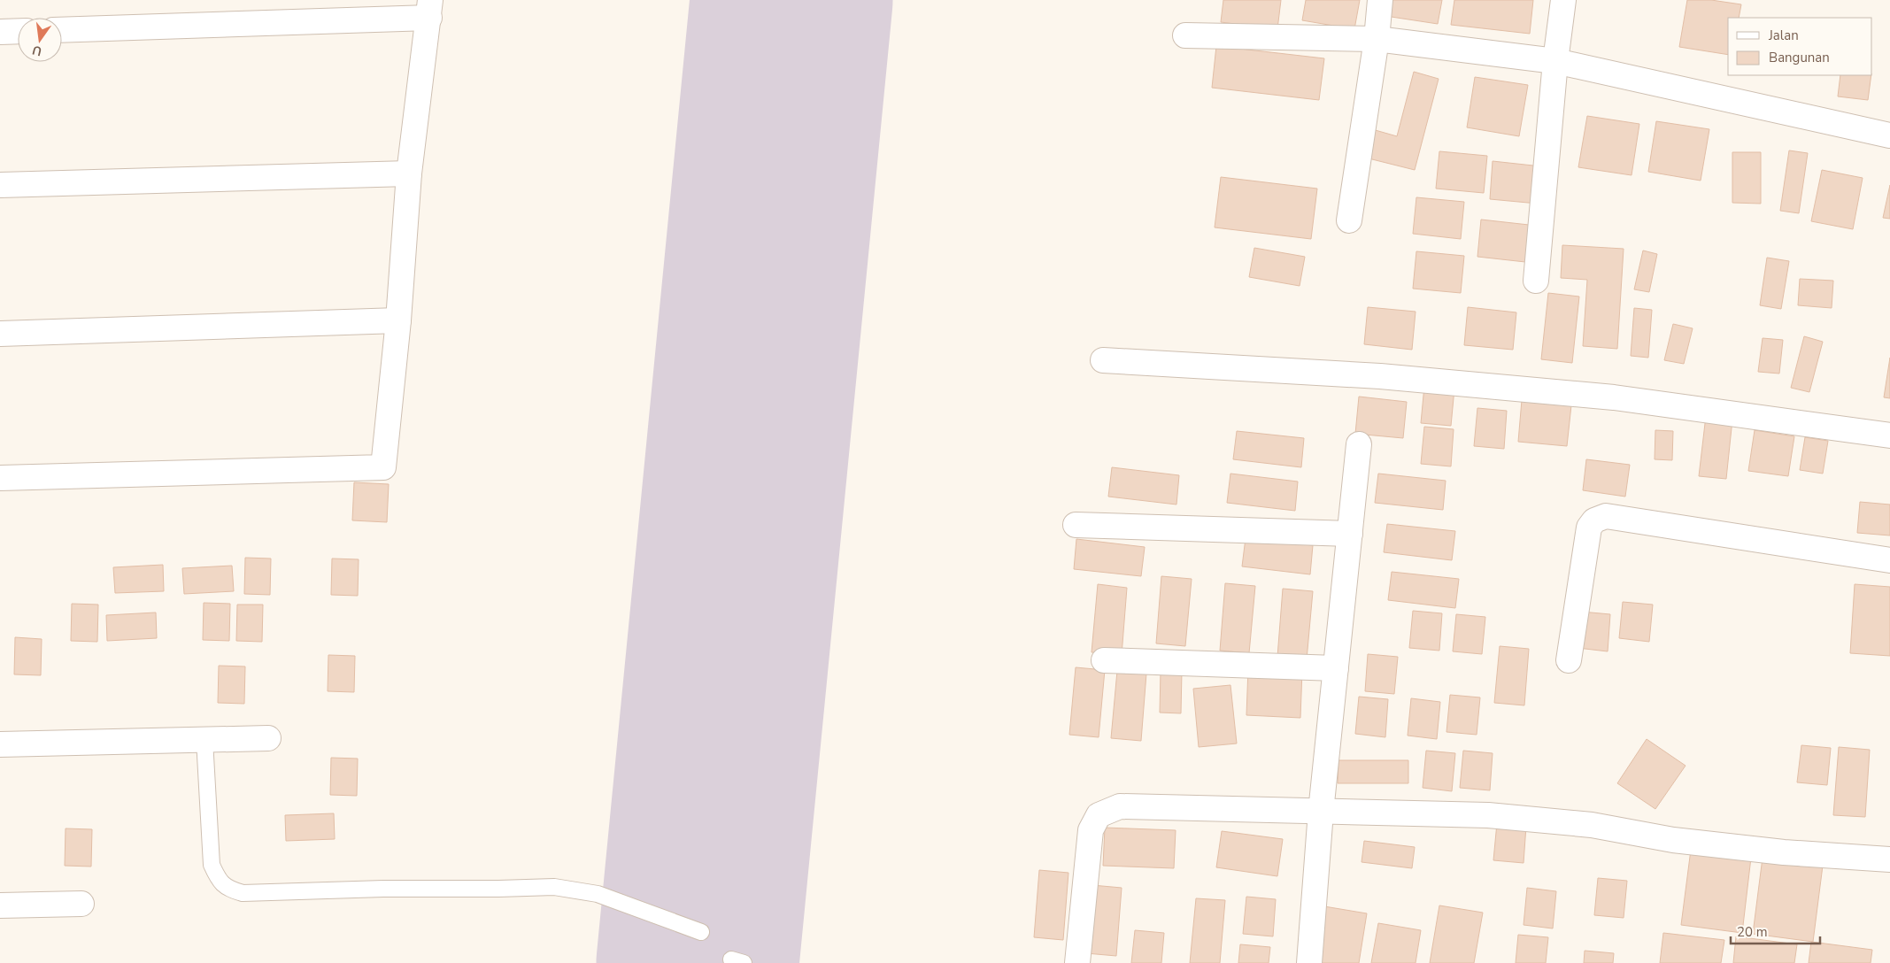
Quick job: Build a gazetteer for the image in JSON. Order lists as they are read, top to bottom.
{
  "legend": ["Jalan", "Bangunan"],
  "scale_bar": "20 m",
  "north": "bottom"
}
